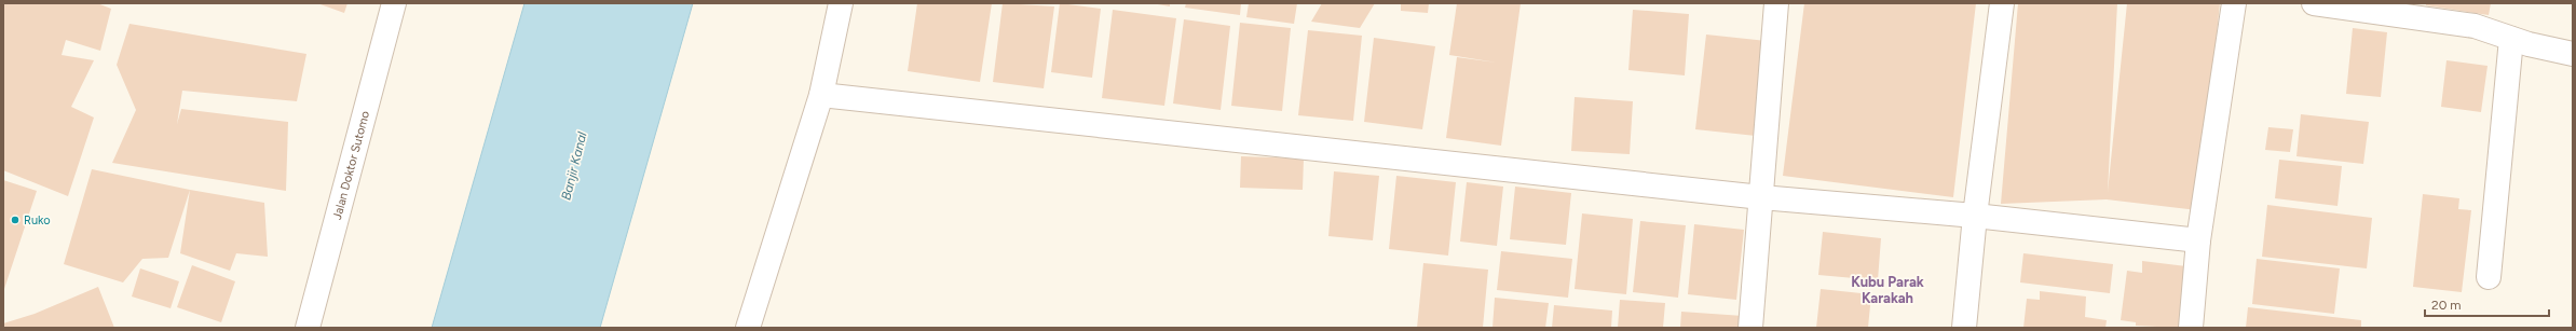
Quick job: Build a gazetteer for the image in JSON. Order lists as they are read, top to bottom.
{
  "streets": {
    "street": ["Jalan Doktor Sutomo"]
  },
  "districts": ["Kubu Parak Karakah"],
  "water": ["Banjir Kanal"],
  "places": ["Ruko"],
  "scale_bar": "20 m"
}
